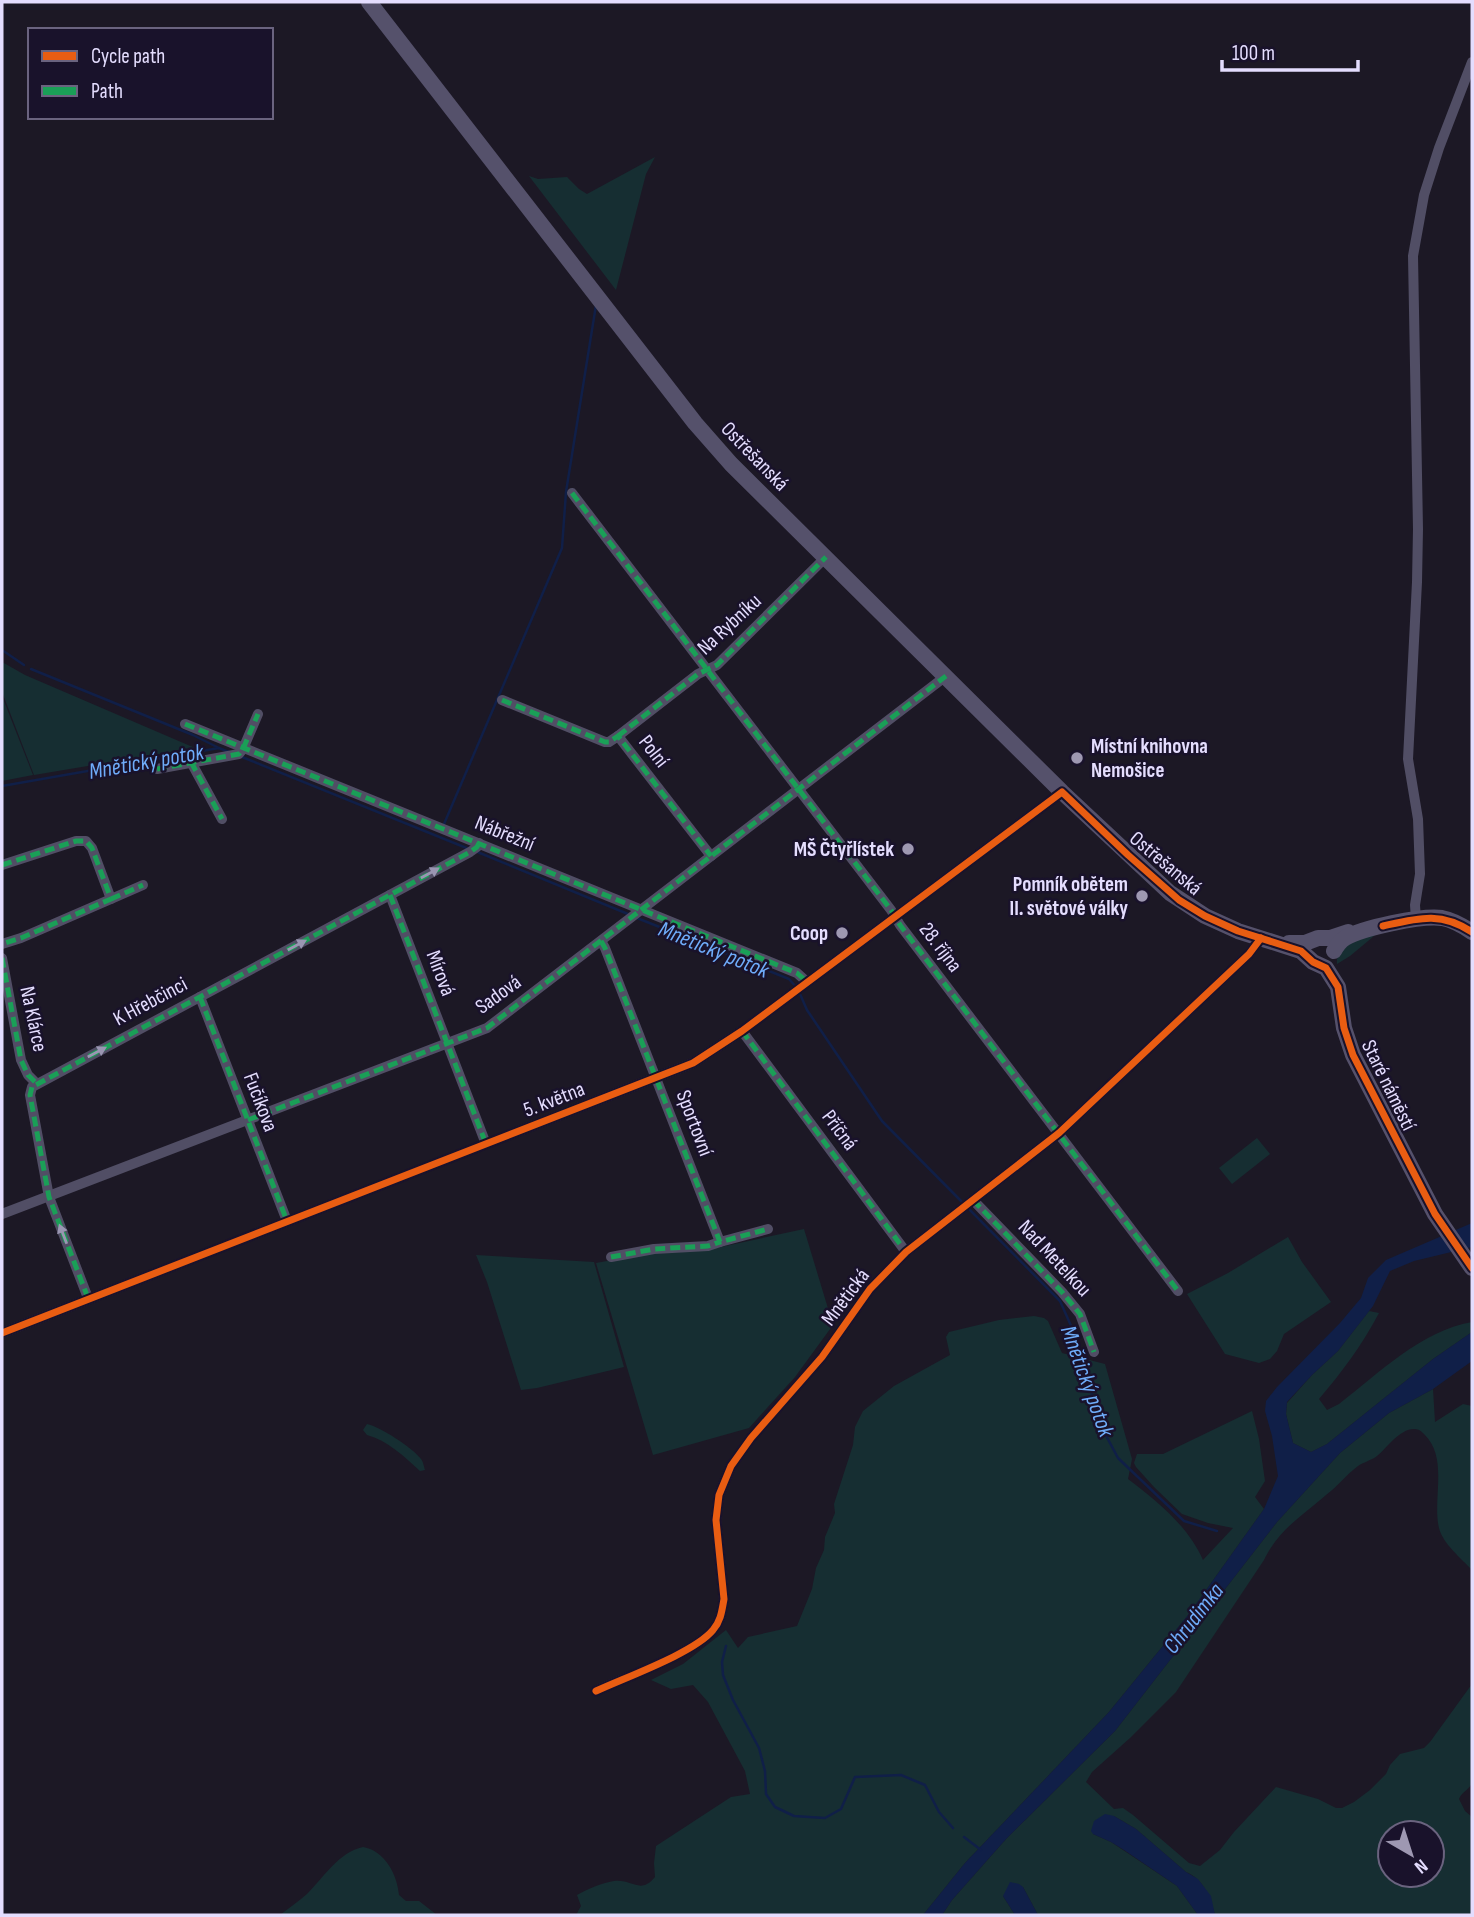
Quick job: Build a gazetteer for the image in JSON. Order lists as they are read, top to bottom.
{
  "streets": {
    "street": [
      "Ostřešanská",
      "Na Rybníku",
      "Polní",
      "Nábřežní",
      "28. října",
      "Mírová",
      "Sadová",
      "K Hřebčinci",
      "Na Klárce",
      "Staré náměstí",
      "5. května",
      "Fučíkova",
      "Sportovní",
      "Příčná",
      "Nad Metelkou",
      "Mnětická"
    ]
  },
  "crossings": [
    ["Ostřešanská", "Na Rybníku"],
    ["Ostřešanská", "Sadová"],
    ["Ostřešanská", "Staré náměstí"],
    ["Ostřešanská", "5. května"],
    ["Ostřešanská", "Mnětická"],
    ["Na Rybníku", "Polní"],
    ["Na Rybníku", "28. října"],
    ["Polní", "Sadová"],
    ["Nábřežní", "Sadová"],
    ["Nábřežní", "K Hřebčinci"],
    ["Nábřežní", "5. května"],
    ["28. října", "Sadová"],
    ["28. října", "5. května"],
    ["28. října", "Mnětická"],
    ["Mírová", "Sadová"],
    ["Mírová", "K Hřebčinci"],
    ["Mírová", "5. května"],
    ["Sadová", "Fučíkova"],
    ["Sadová", "Sportovní"],
    ["K Hřebčinci", "Na Klárce"],
    ["K Hřebčinci", "Fučíkova"],
    ["Staré náměstí", "Mnětická"],
    ["5. května", "Fučíkova"],
    ["5. května", "Sportovní"],
    ["5. května", "Příčná"],
    ["Příčná", "Mnětická"],
    ["Nad Metelkou", "Mnětická"]
  ],
  "one_way": ["K Hřebčinci"],
  "water": ["Mnětický potok", "Chrudimka"],
  "places": [
    "Místní knihovna Nemošice",
    "MŠ Čtyřlístek",
    "Pomník obětem II. světové války",
    "Coop"
  ],
  "legend": ["Cycle path", "Path"],
  "scale_bar": "100 m",
  "north": "bottom right"
}
